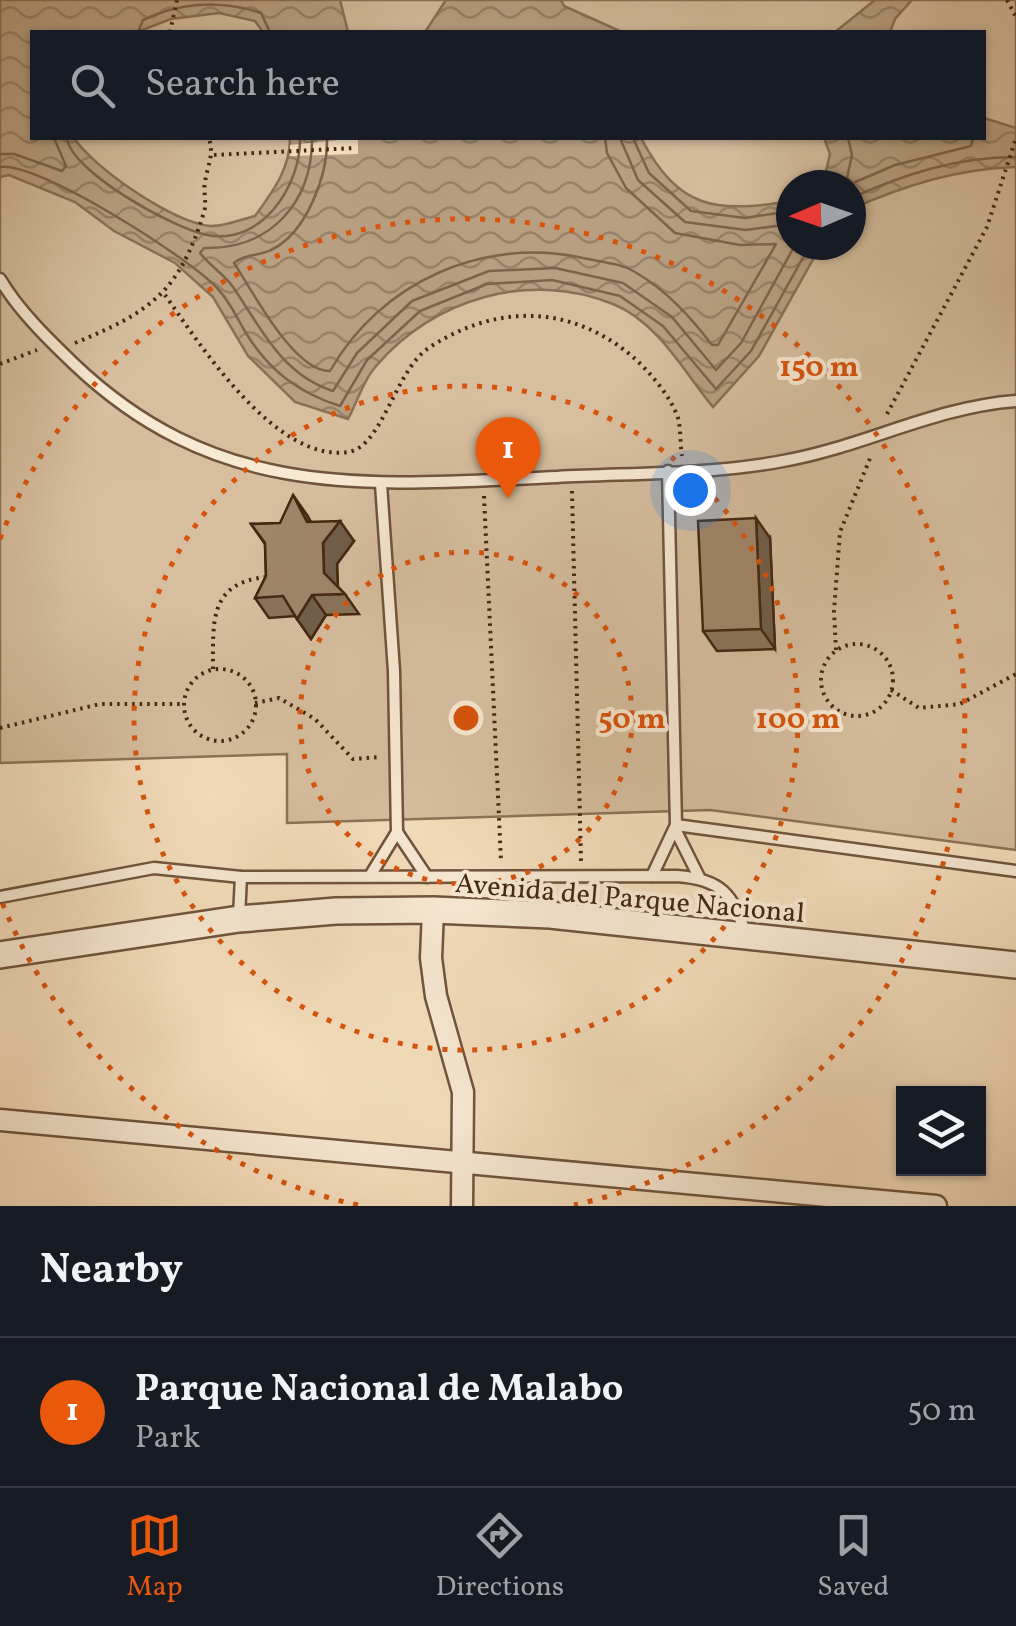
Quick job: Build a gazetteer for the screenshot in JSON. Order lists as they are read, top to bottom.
{
  "streets": {
    "street": ["Avenida del Parque Nacional"]
  },
  "north": "left",
  "page": {
    "search": "Search here",
    "pins": "1",
    "heading": "Nearby",
    "list": [
      {
        "mark": "1",
        "name": "Parque Nacional de Malabo",
        "note": "Park",
        "value": "50 m"
      }
    ],
    "nav": ["Map", "Directions", "Saved"]
  },
  "rings": ["150 m", "50 m", "100 m"]
}
